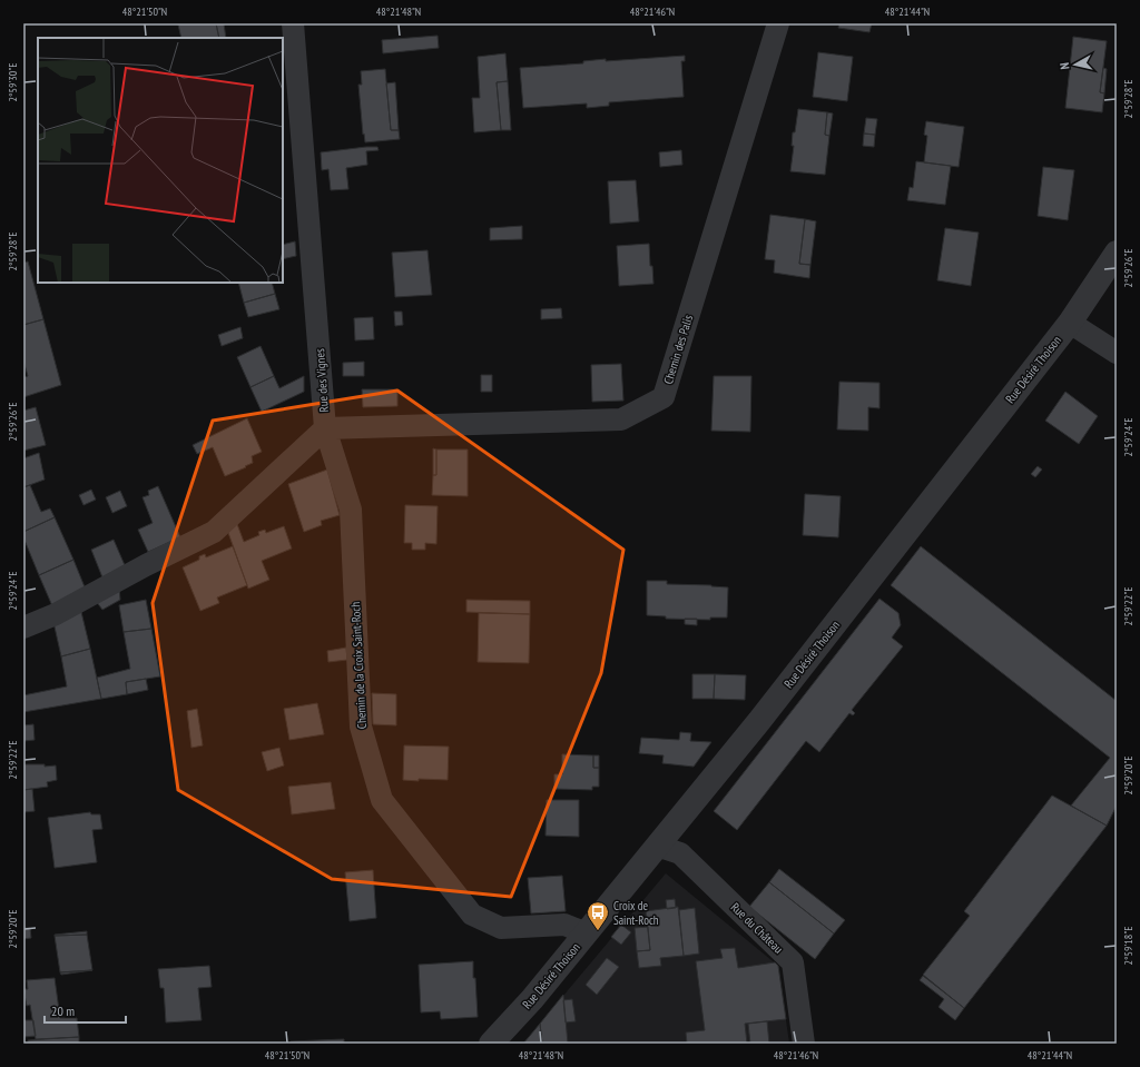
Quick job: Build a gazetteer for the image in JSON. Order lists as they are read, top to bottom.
{
  "streets": {
    "street": [
      "Chemin des Palis",
      "Rue Désiré Thoison",
      "Rue des Vignes",
      "Chemin de la Croix Saint-Roch",
      "Rue du Château"
    ]
  },
  "crossings": [
    ["Chemin des Palis", "Rue des Vignes"],
    ["Chemin des Palis", "Chemin de la Croix Saint-Roch"],
    ["Rue Désiré Thoison", "Chemin de la Croix Saint-Roch"],
    ["Rue Désiré Thoison", "Rue du Château"],
    ["Rue des Vignes", "Chemin de la Croix Saint-Roch"]
  ],
  "places": {
    "bus stop": ["Croix de Saint-Roch"]
  },
  "scale_bar": "20 m",
  "north": "left",
  "coordinates": [
    "48°21'50\"N",
    "48°21'48\"N",
    "48°21'46\"N",
    "48°21'44\"N",
    "2°59'30\"E",
    "2°59'28\"E",
    "2°59'26\"E",
    "2°59'24\"E",
    "2°59'22\"E",
    "2°59'20\"E",
    "2°59'18\"E"
  ]
}
